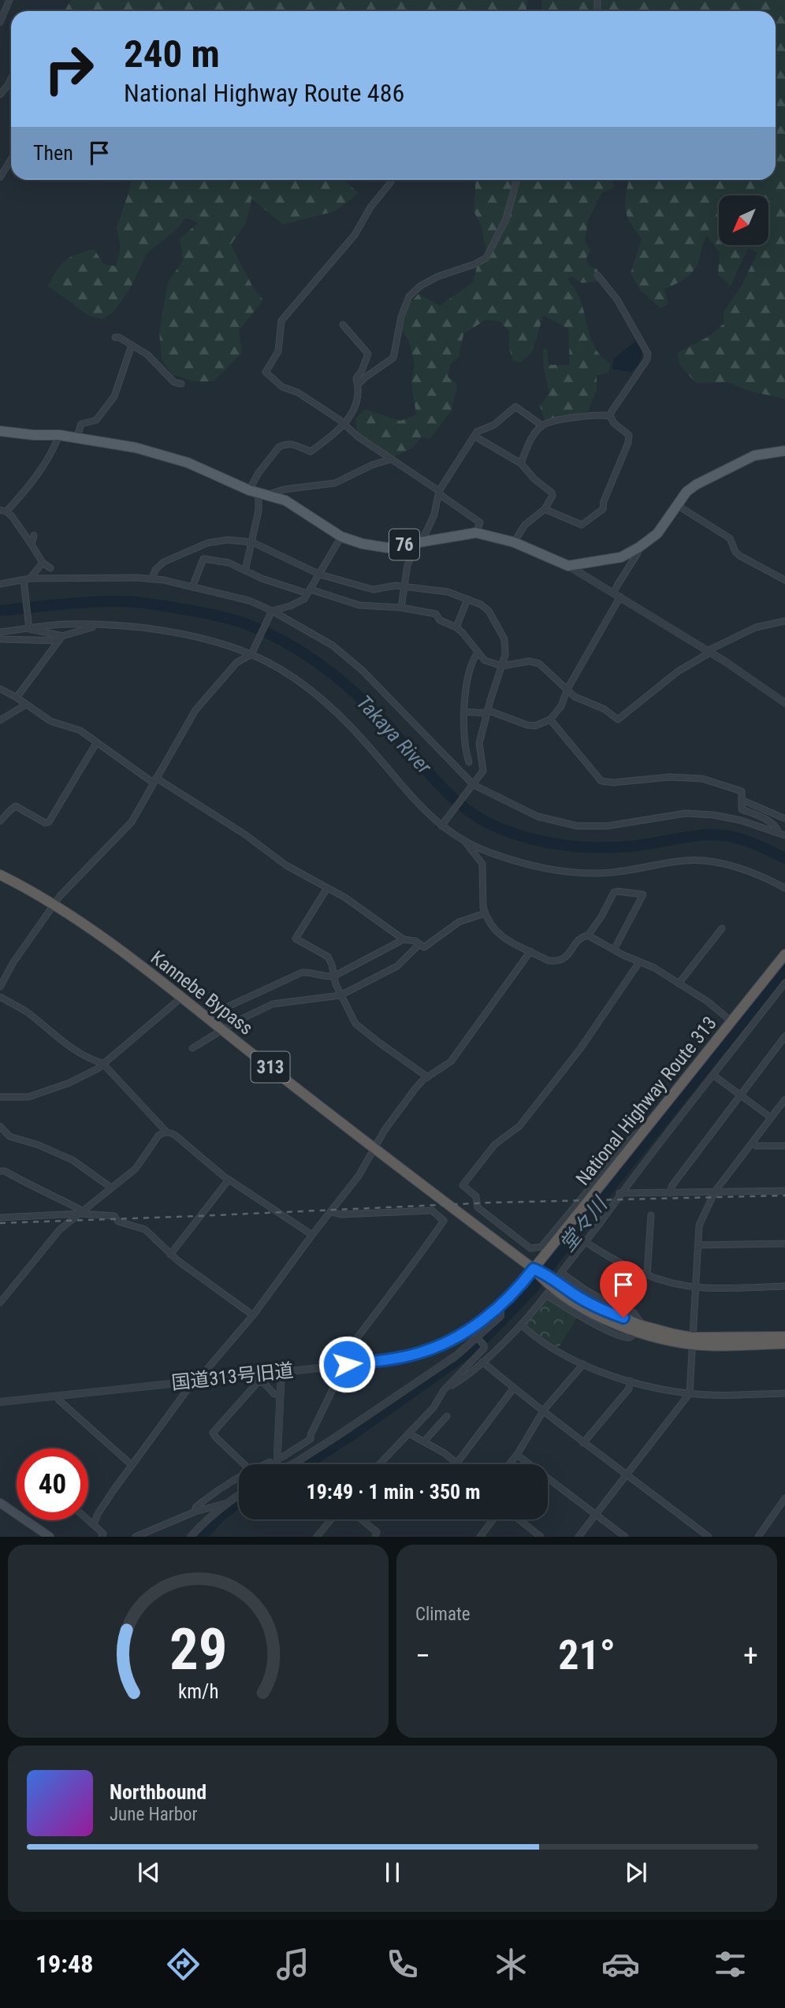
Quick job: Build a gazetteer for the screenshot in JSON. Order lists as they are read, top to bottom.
{
  "streets": {
    "highway": ["Kannebe Bypass", "313", "National Highway Route 313"],
    "main road": ["76"],
    "street": ["国道313号旧道"]
  },
  "crossings": [
    ["Kannebe Bypass", "National Highway Route 313"],
    ["Kannebe Bypass", "国道313号旧道"],
    ["National Highway Route 313", "国道313号旧道"]
  ],
  "water": ["Takaya River", "堂々川"],
  "north": "bottom left",
  "page": {
    "turn": ["240 m", "National Highway Route 486"],
    "then": "Then",
    "limit": "40",
    "trip": "19:49 · 1 min · 350 m",
    "tile": "Climate",
    "heat": ["−", "21°", "+"],
    "song": ["Northbound", "June Harbor"],
    "tabs": "19:48",
    "gauge": ["29", "km/h"]
  }
}
